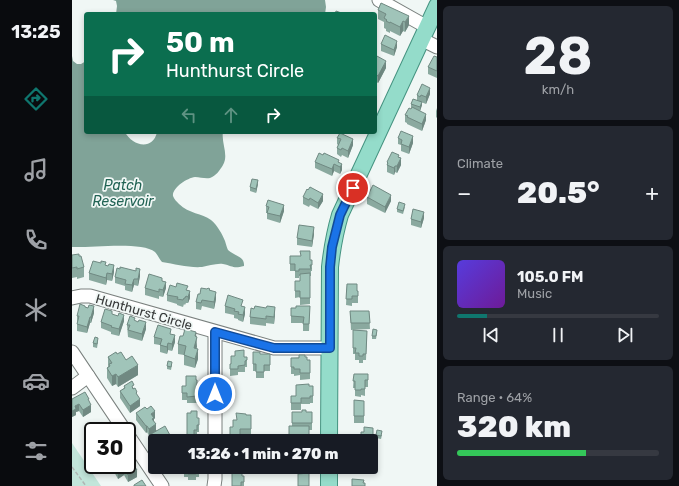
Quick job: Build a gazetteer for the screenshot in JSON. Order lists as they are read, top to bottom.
{
  "streets": {
    "street": ["Hunthurst Circle"]
  },
  "water": ["Patch Reservoir"],
  "page": {
    "tabs": "13:25",
    "tile": [
      ["28", "km/h"],
      "Climate",
      ["Range · 64%", "320 km"]
    ],
    "turn": ["50 m", "Hunthurst Circle"],
    "heat": ["−", "20.5°", "+"],
    "song": ["105.0 FM", "Music"],
    "limit": "30",
    "trip": "13:26 · 1 min · 270 m"
  }
}
